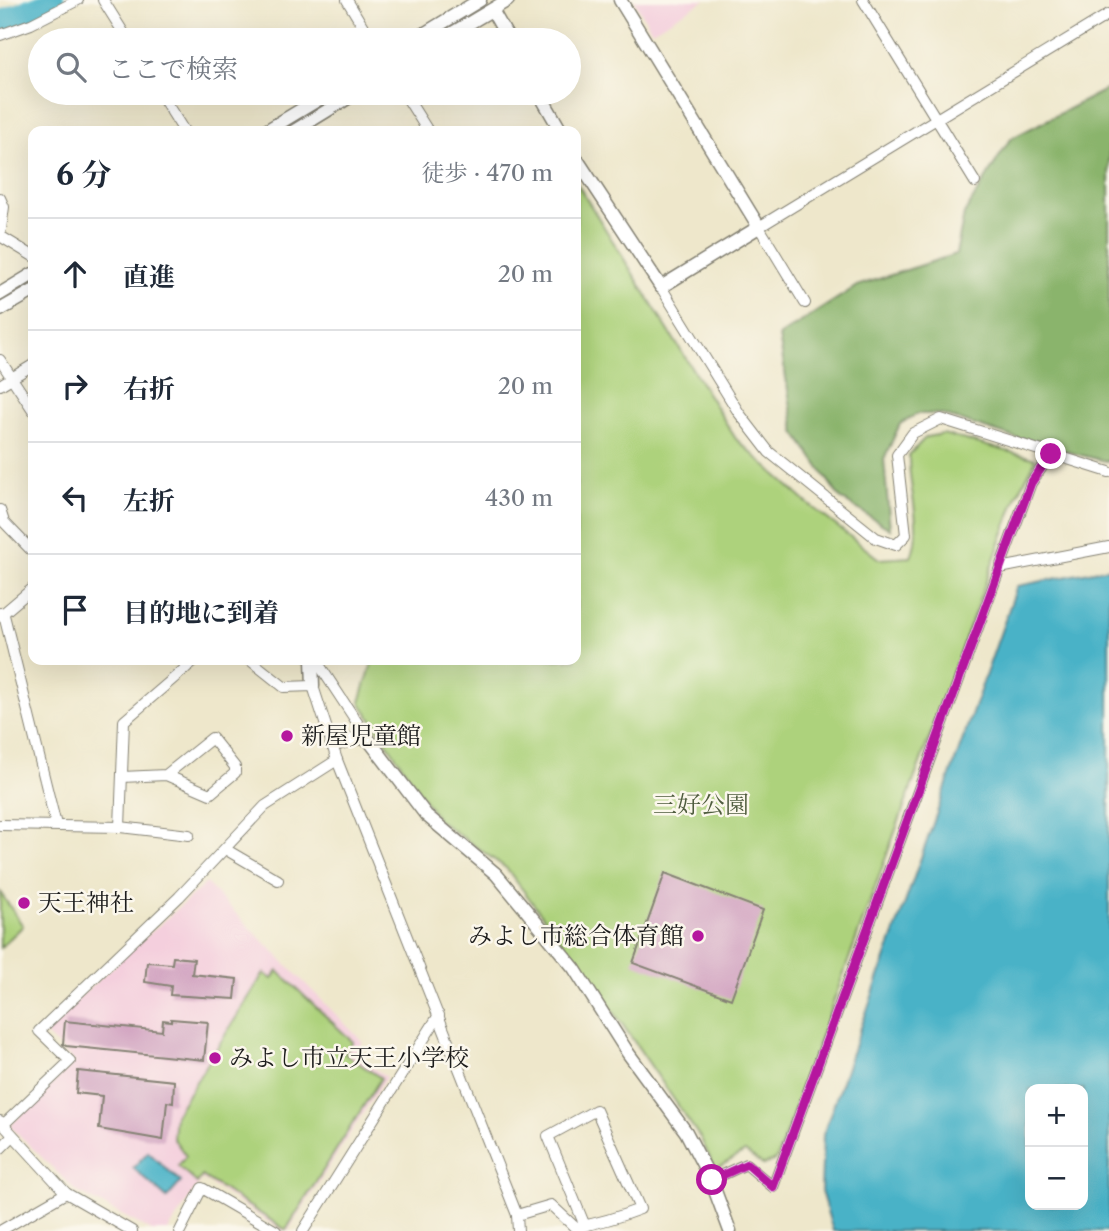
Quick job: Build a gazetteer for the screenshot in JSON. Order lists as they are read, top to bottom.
{
  "parks": ["三好公園"],
  "places": [
    "新屋児童館",
    "天王神社",
    "みよし市総合体育館",
    "みよし市立天王小学校"
  ],
  "page": {
    "search": "ここで検索",
    "heading": ["6 分", "徒歩 · 470 m"],
    "list": [
      ["直進", "20 m"],
      ["右折", "20 m"],
      ["左折", "430 m"],
      "目的地に到着"
    ],
    "map_buttons": ["+", "−"]
  }
}
